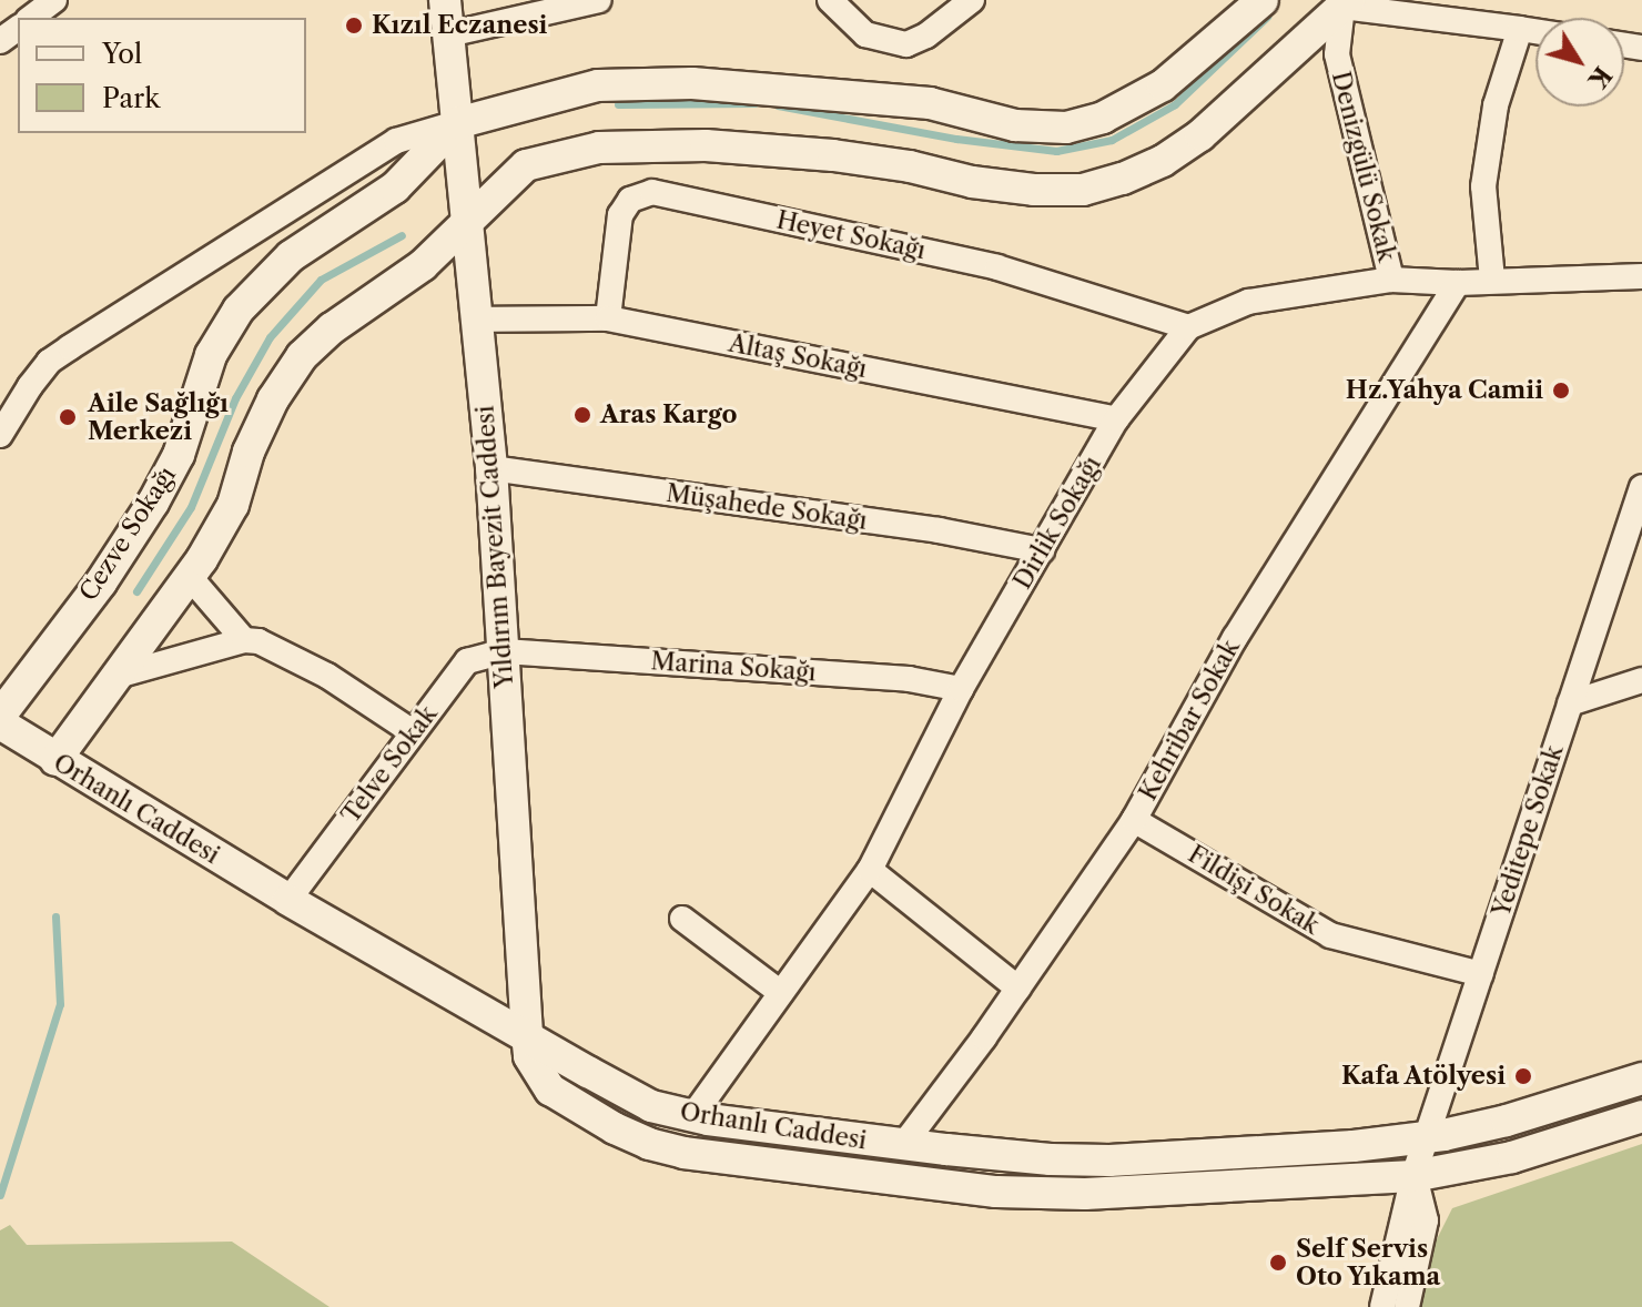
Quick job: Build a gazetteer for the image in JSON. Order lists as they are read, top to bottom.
{
  "streets": {
    "street": [
      "Denizgülü Sokak",
      "Heyet Sokağı",
      "Altaş Sokağı",
      "Müşahede Sokağı",
      "Dirlik Sokağı",
      "Cezve Sokağı",
      "Yıldırım Bayezit Caddesi",
      "Marina Sokağı",
      "Kehribar Sokak",
      "Telve Sokak",
      "Orhanlı Caddesi",
      "Yeditepe Sokak",
      "Fildişi Sokak"
    ]
  },
  "crossings": [
    ["Denizgülü Sokak", "Dirlik Sokağı"],
    ["Heyet Sokağı", "Altaş Sokağı"],
    ["Heyet Sokağı", "Dirlik Sokağı"],
    ["Altaş Sokağı", "Dirlik Sokağı"],
    ["Altaş Sokağı", "Yıldırım Bayezit Caddesi"],
    ["Müşahede Sokağı", "Dirlik Sokağı"],
    ["Müşahede Sokağı", "Yıldırım Bayezit Caddesi"],
    ["Dirlik Sokağı", "Marina Sokağı"],
    ["Dirlik Sokağı", "Kehribar Sokak"],
    ["Dirlik Sokağı", "Orhanlı Caddesi"],
    ["Cezve Sokağı", "Yıldırım Bayezit Caddesi"],
    ["Yıldırım Bayezit Caddesi", "Marina Sokağı"],
    ["Yıldırım Bayezit Caddesi", "Telve Sokak"],
    ["Yıldırım Bayezit Caddesi", "Orhanlı Caddesi"],
    ["Marina Sokağı", "Telve Sokak"],
    ["Kehribar Sokak", "Orhanlı Caddesi"],
    ["Kehribar Sokak", "Fildişi Sokak"],
    ["Telve Sokak", "Orhanlı Caddesi"],
    ["Orhanlı Caddesi", "Yeditepe Sokak"],
    ["Yeditepe Sokak", "Fildişi Sokak"]
  ],
  "places": [
    "Kızıl Eczanesi",
    "Hz.Yahya Camii",
    "Aras Kargo",
    "Aile Sağlığı Merkezi",
    "Kafa Atölyesi",
    "Self Servis Oto Yıkama"
  ],
  "legend": ["Yol", "Park"],
  "north": "bottom right"
}
